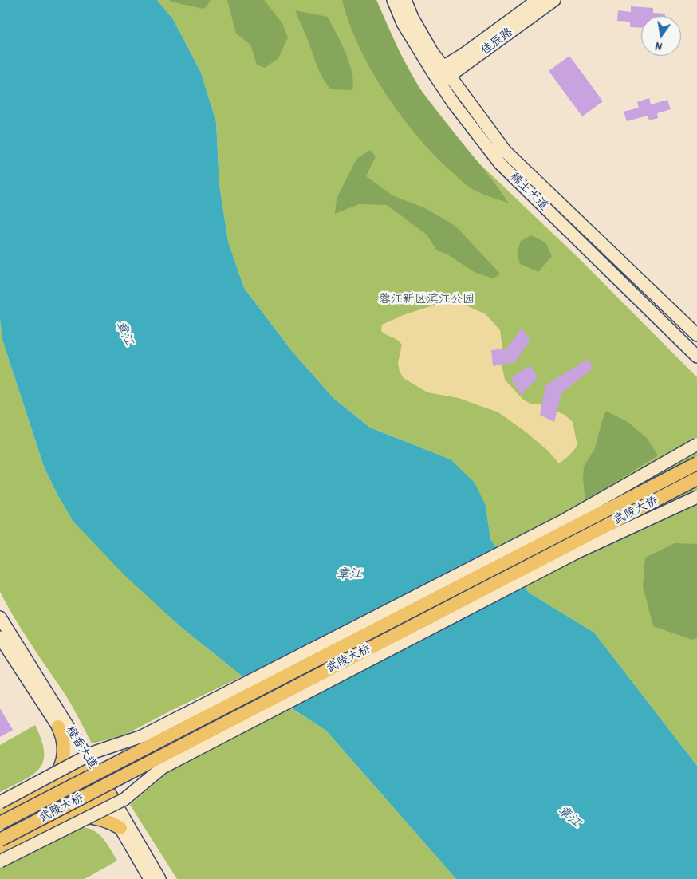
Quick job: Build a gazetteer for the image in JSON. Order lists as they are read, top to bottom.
{
  "streets": {
    "main road": [
      "佳辰路",
      "稀土大道",
      "武陵大桥",
      "橙香大道"
    ]
  },
  "crossings": [
    ["佳辰路", "稀土大道"]
  ],
  "water": ["章江"],
  "parks": ["蓉江新区滨江公园"],
  "north": "bottom"
}
